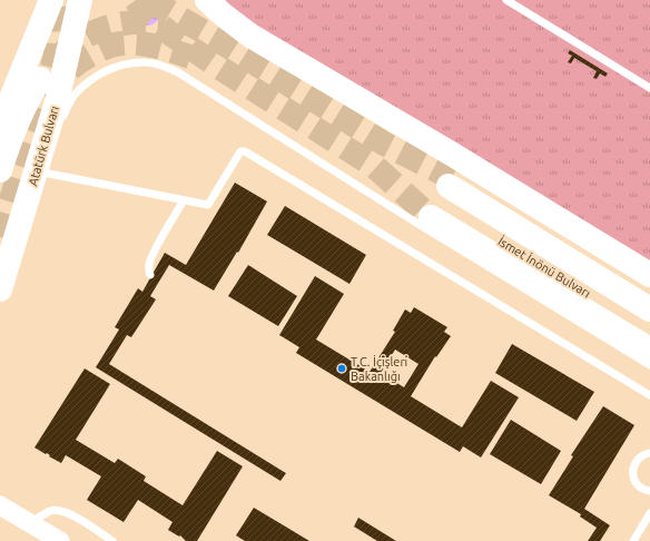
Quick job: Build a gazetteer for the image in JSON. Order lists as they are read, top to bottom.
{
  "streets": {
    "main road": ["Atatürk Bulvarı", "İsmet İnönü Bulvarı"]
  },
  "places": ["T.C. İçişleri Bakanlığı"]
}
